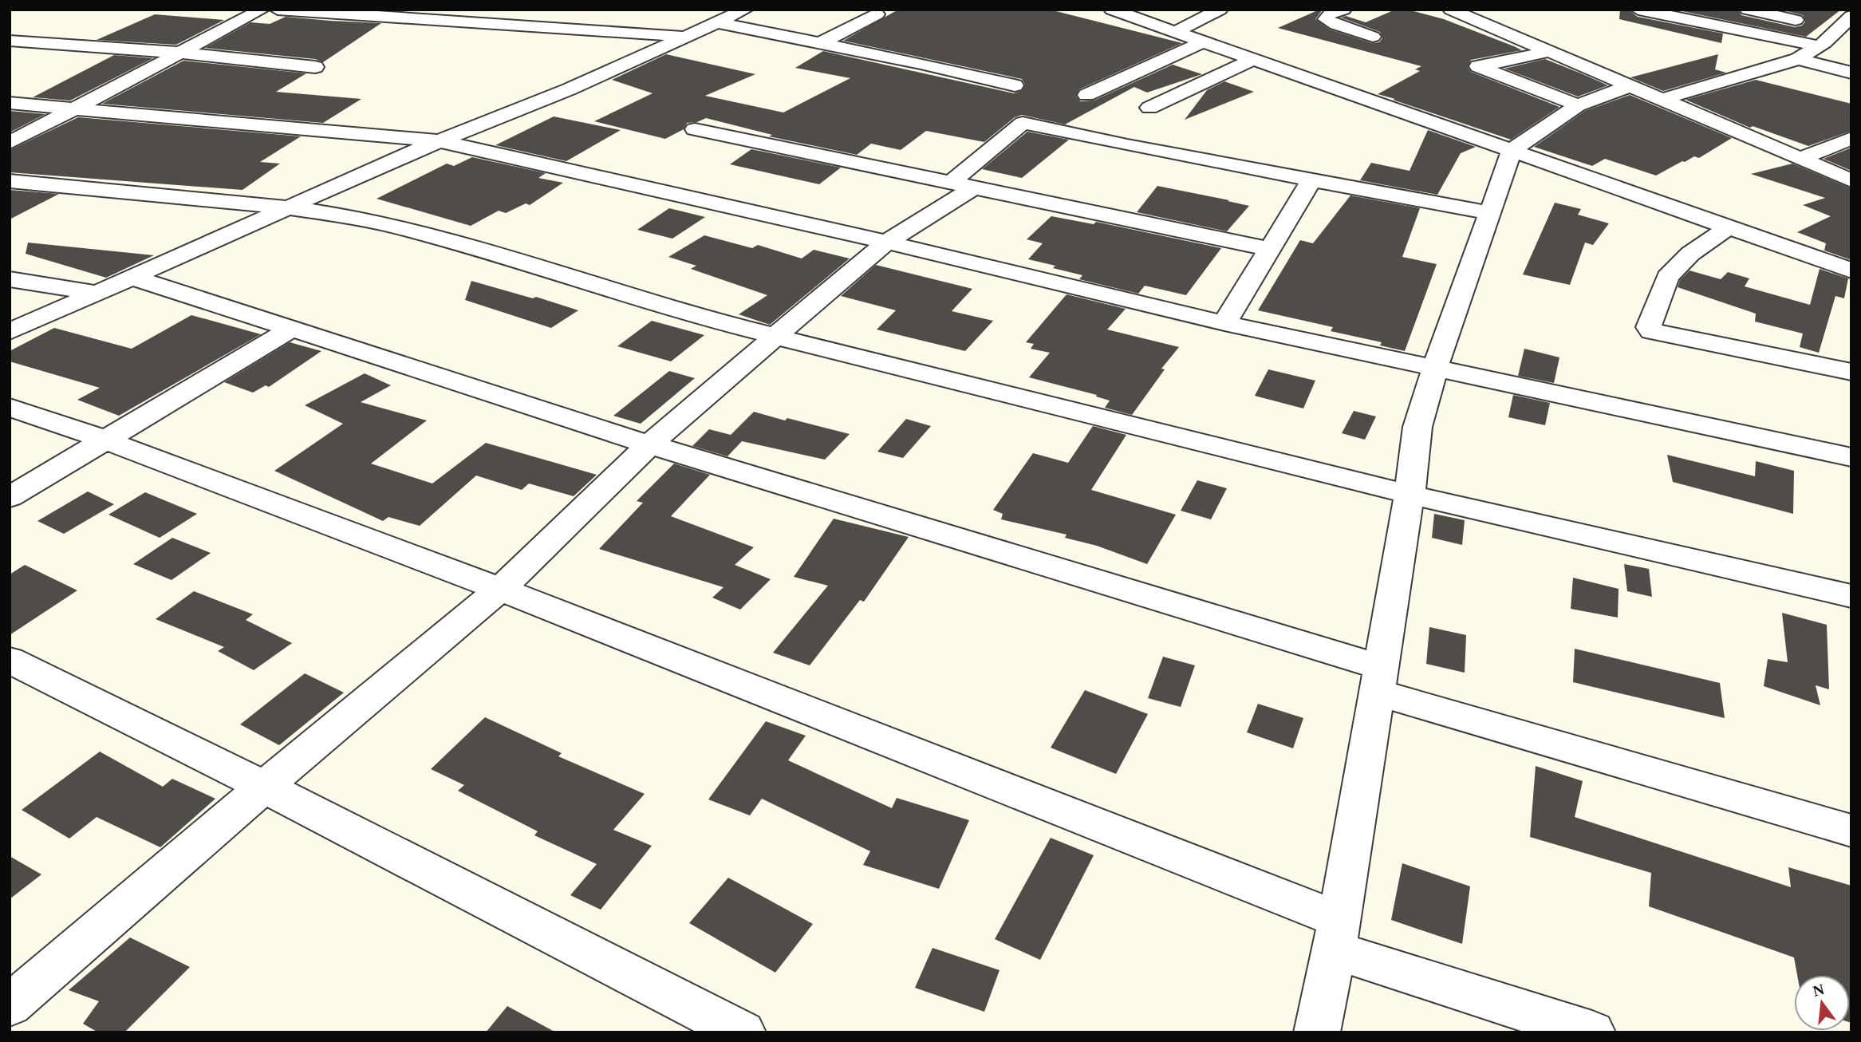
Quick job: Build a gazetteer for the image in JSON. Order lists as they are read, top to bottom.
{
  "north": "top"
}
